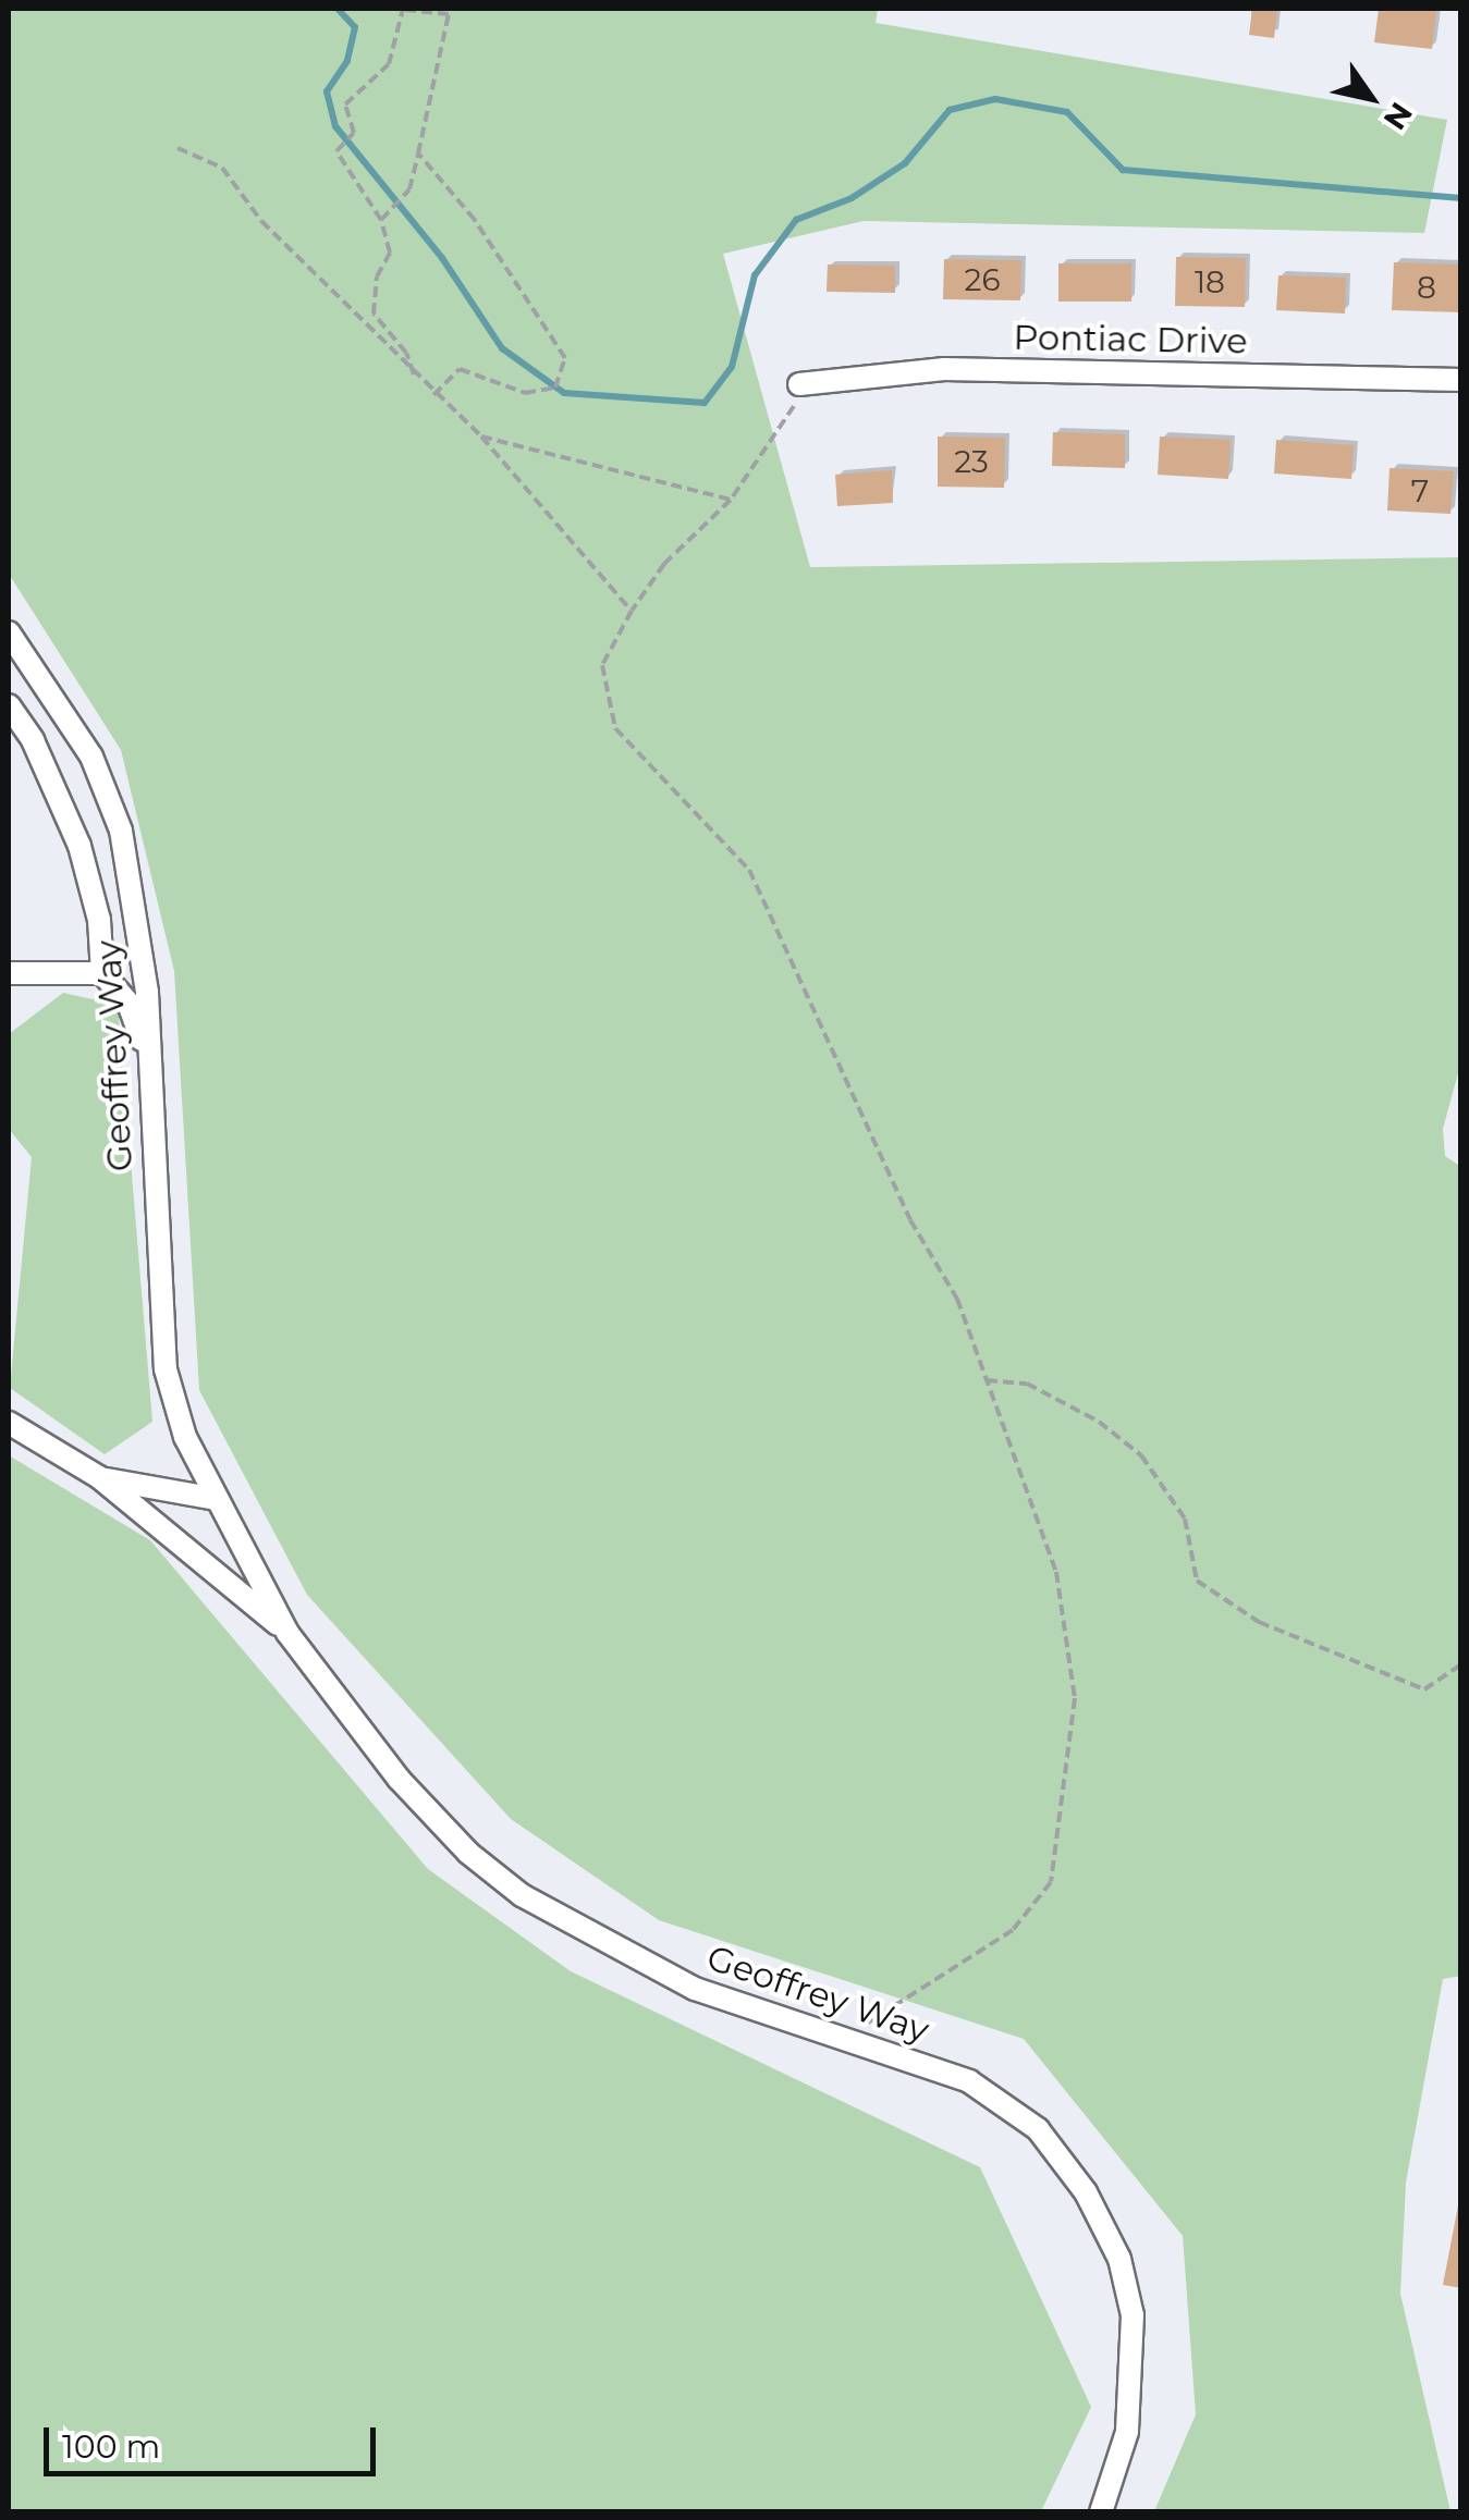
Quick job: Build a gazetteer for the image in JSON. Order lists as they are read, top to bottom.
{
  "streets": {
    "street": ["Pontiac Drive", "Geoffrey Way"]
  },
  "house_numbers": [
    "26",
    "18",
    "8",
    "23",
    "7"
  ],
  "scale_bar": "100 m",
  "north": "bottom right"
}
